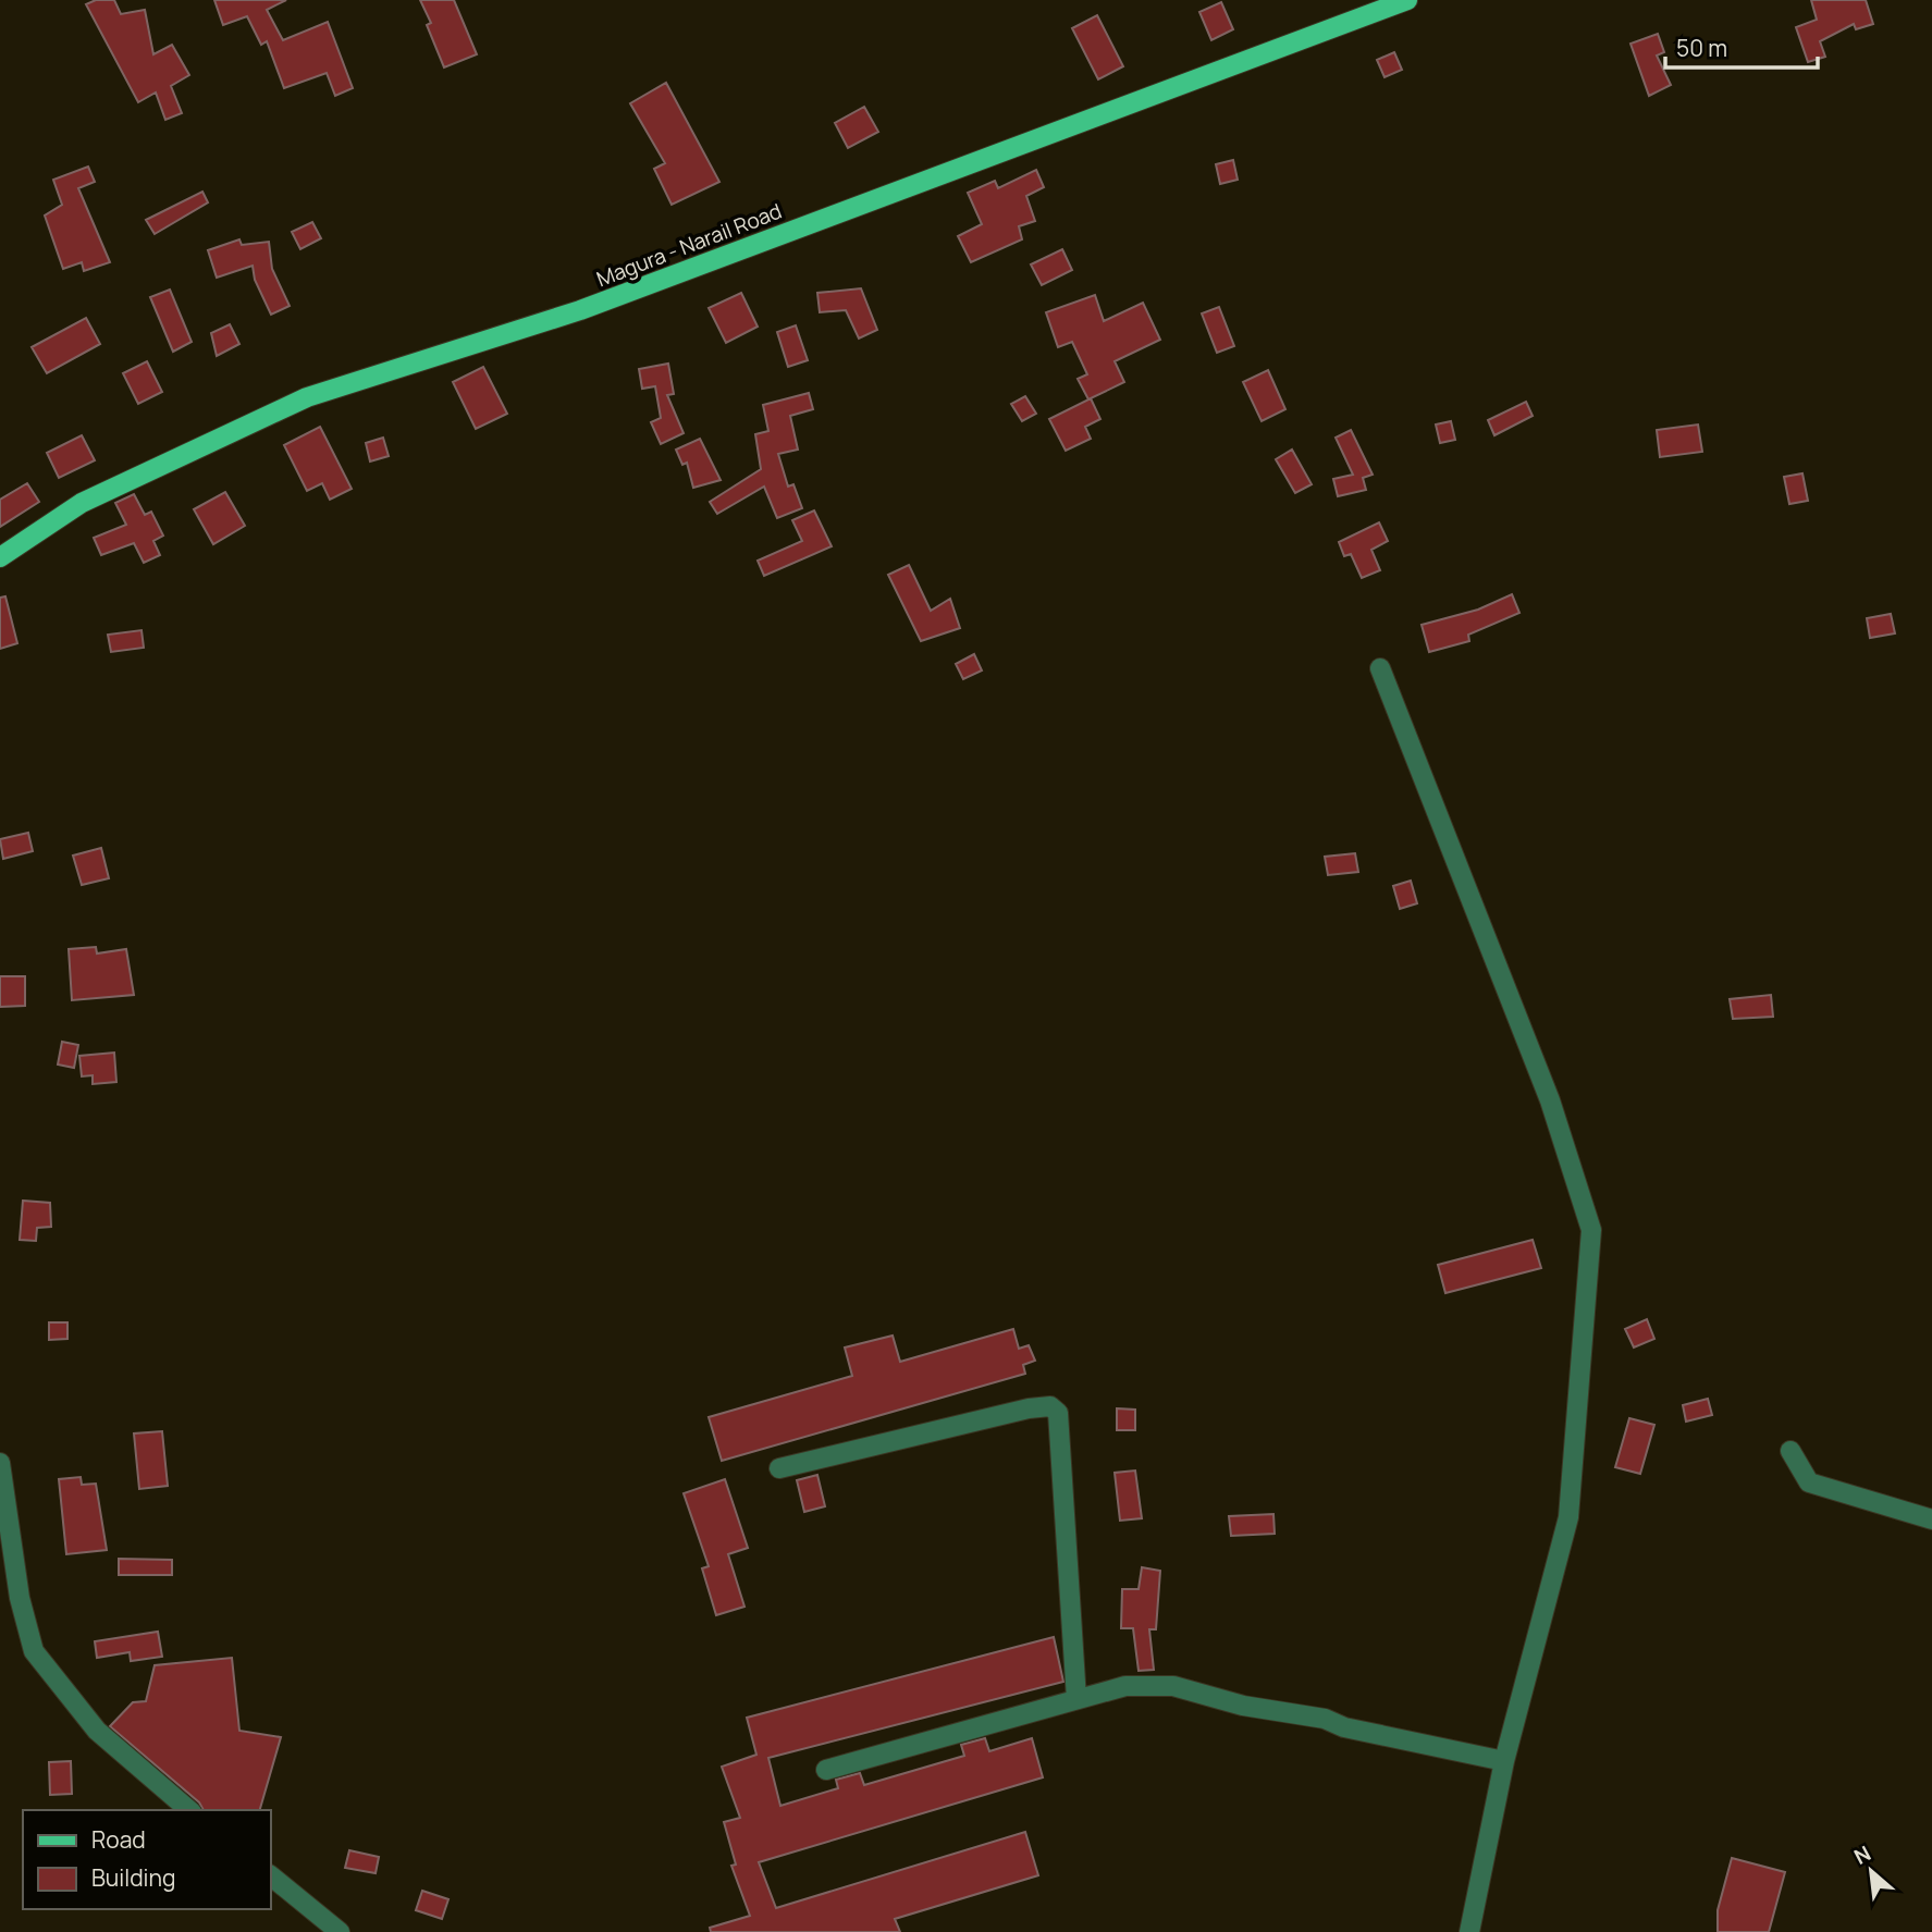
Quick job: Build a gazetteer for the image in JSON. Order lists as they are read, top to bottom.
{
  "streets": {
    "main road": ["Magura - Narail Road"]
  },
  "legend": ["Road", "Building"],
  "scale_bar": "50 m",
  "north": "top left"
}
